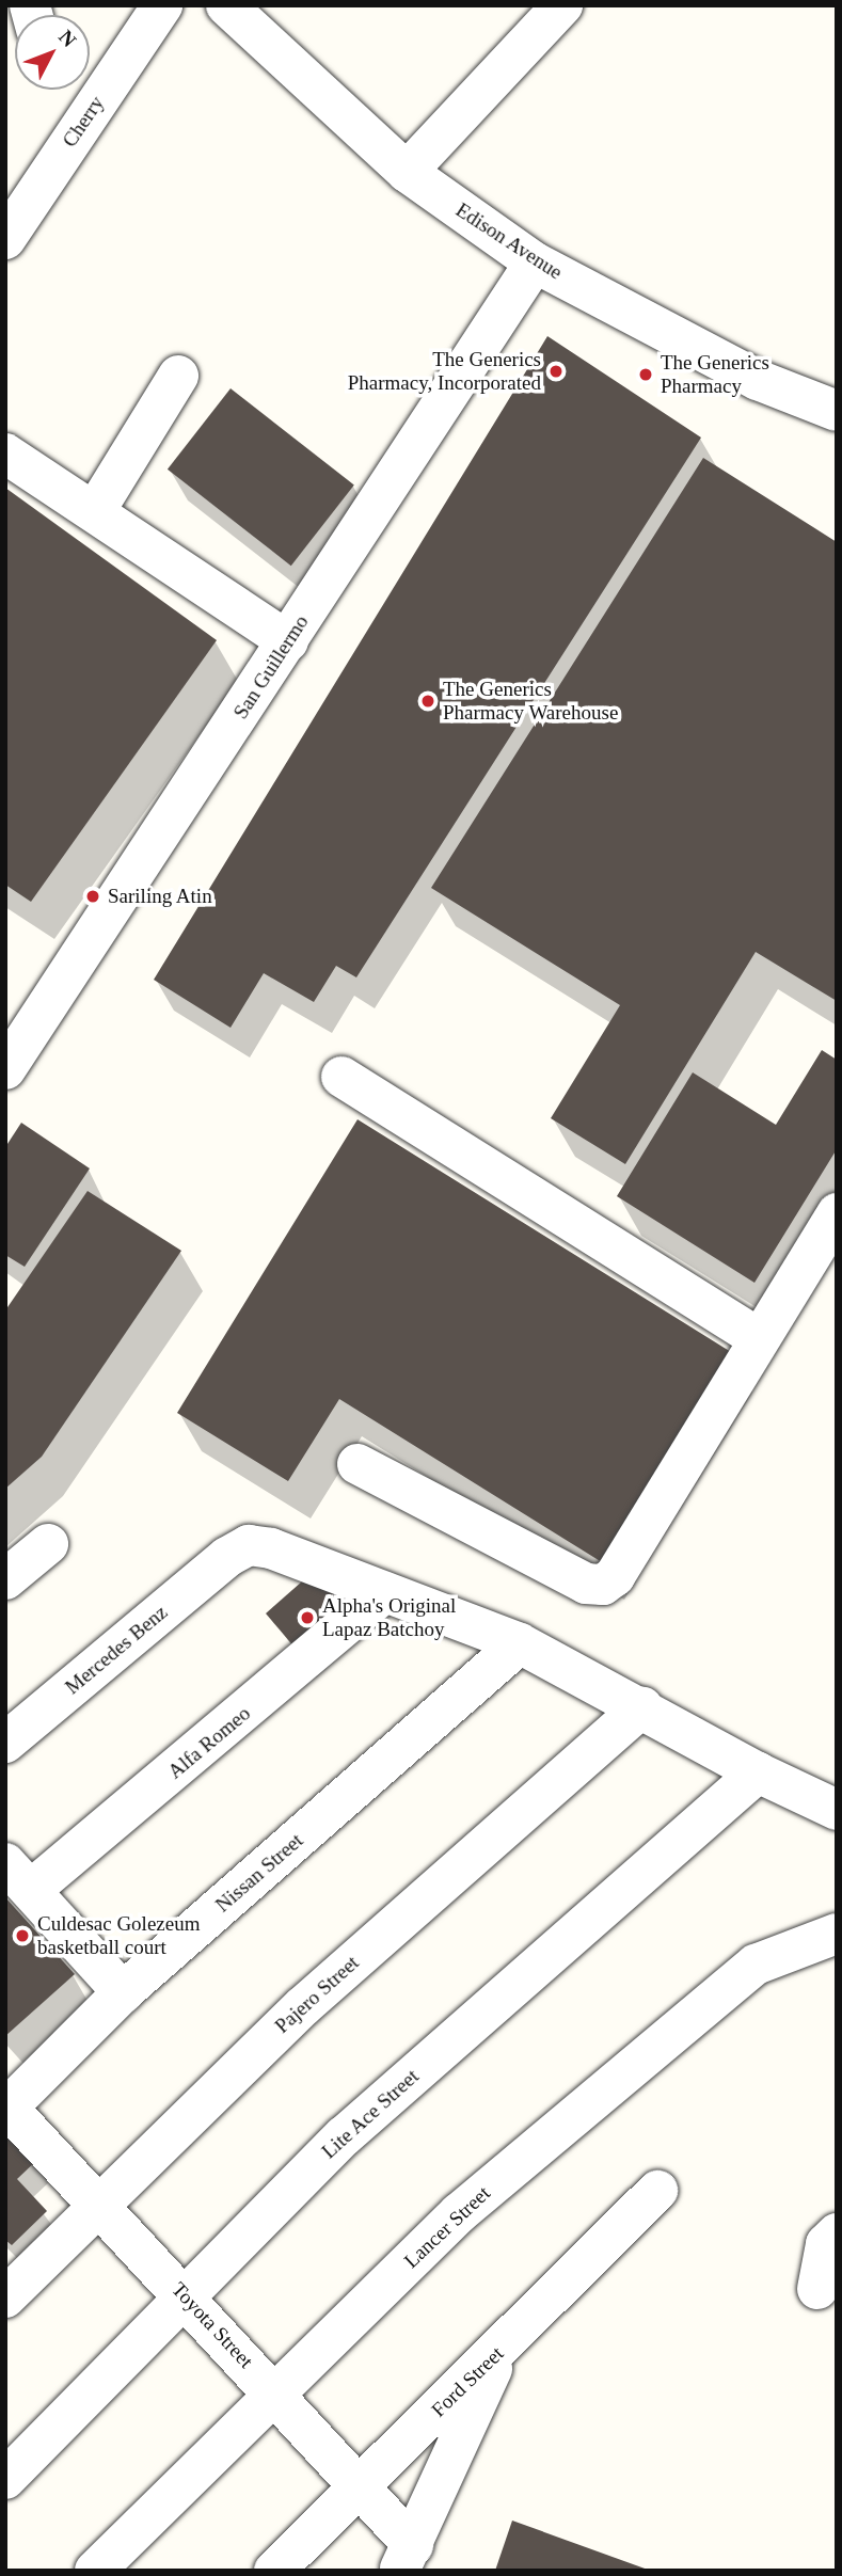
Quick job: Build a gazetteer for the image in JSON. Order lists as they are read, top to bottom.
{
  "streets": {
    "street": [
      "Cherry",
      "Edison Avenue",
      "San Guillermo",
      "Mercedes Benz",
      "Alfa Romeo",
      "Nissan Street",
      "Pajero Street",
      "Lite Ace Street",
      "Lancer Street",
      "Toyota Street",
      "Ford Street"
    ]
  },
  "crossings": [
    ["Edison Avenue", "San Guillermo"],
    ["Mercedes Benz", "Alfa Romeo"],
    ["Nissan Street", "Toyota Street"],
    ["Pajero Street", "Toyota Street"],
    ["Lite Ace Street", "Toyota Street"],
    ["Lancer Street", "Toyota Street"],
    ["Toyota Street", "Ford Street"]
  ],
  "places": [
    "The Generics Pharmacy, Incorporated",
    "The Generics Pharmacy",
    "The Generics Pharmacy Warehouse",
    "Sariling Atin",
    "Alpha's Original Lapaz Batchoy",
    "Culdesac Golezeum basketball court"
  ],
  "north": "top right"
}
